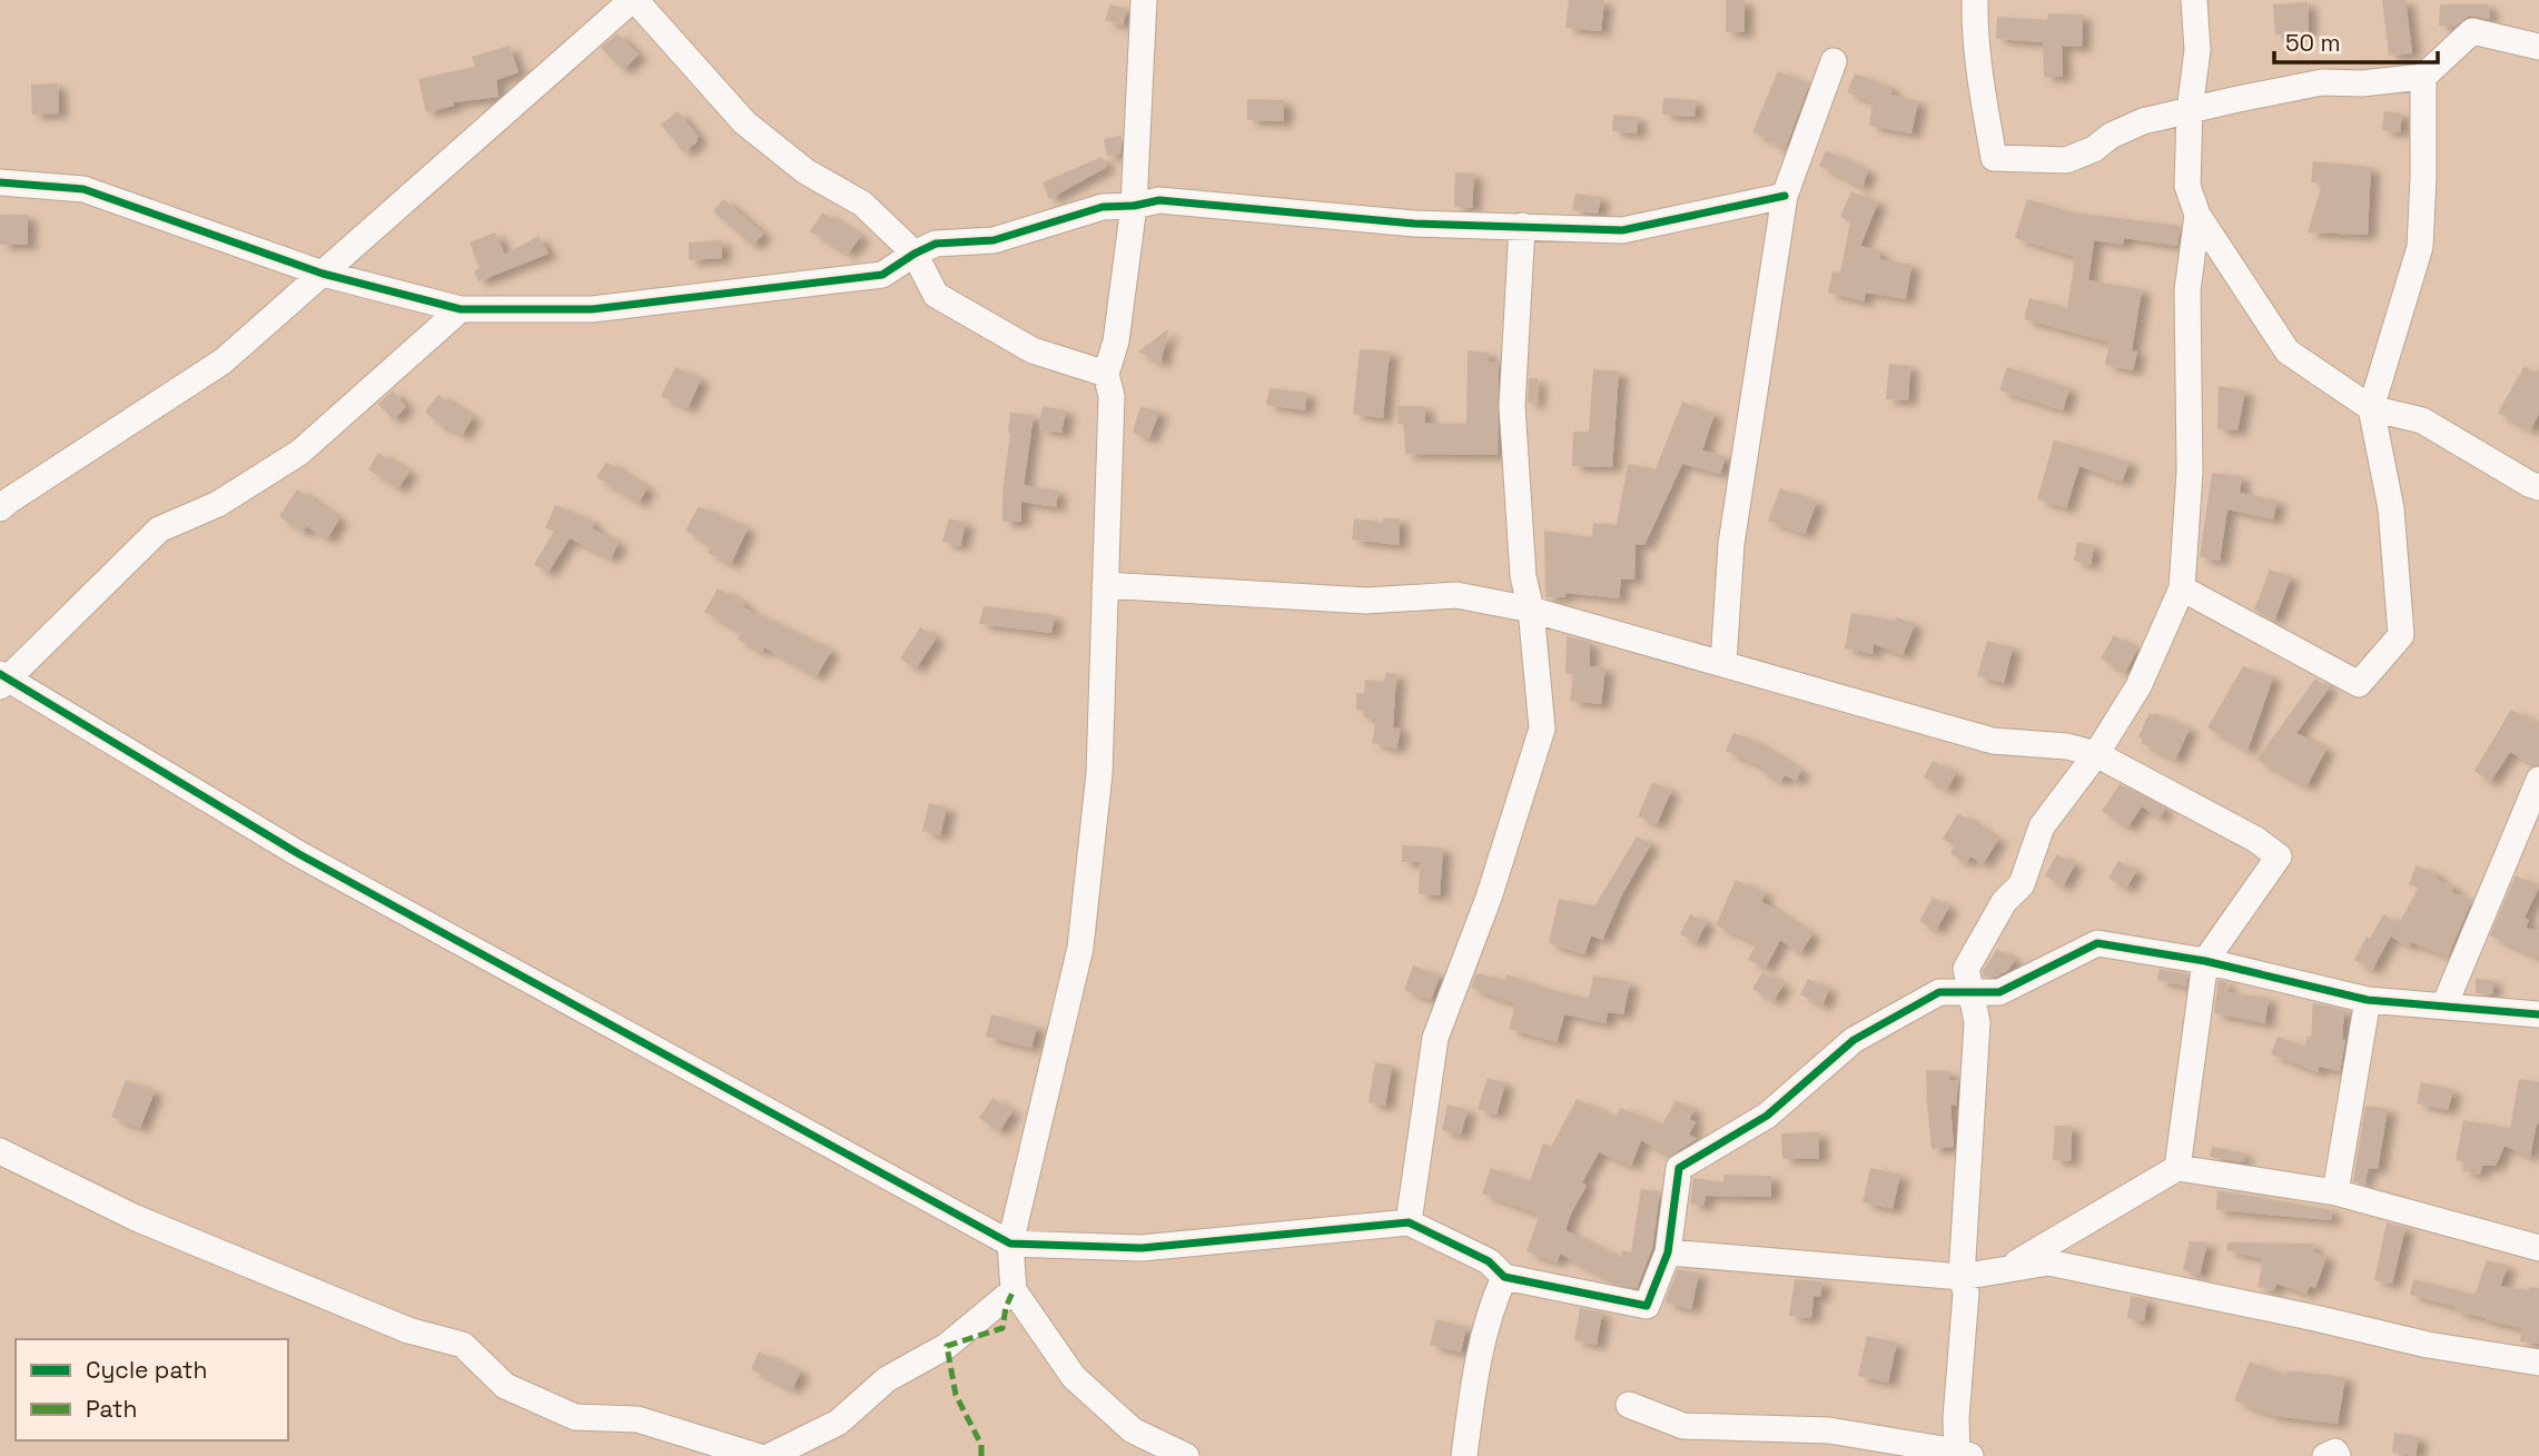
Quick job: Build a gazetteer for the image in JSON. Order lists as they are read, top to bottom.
{
  "legend": ["Cycle path", "Path"],
  "scale_bar": "50 m"
}
